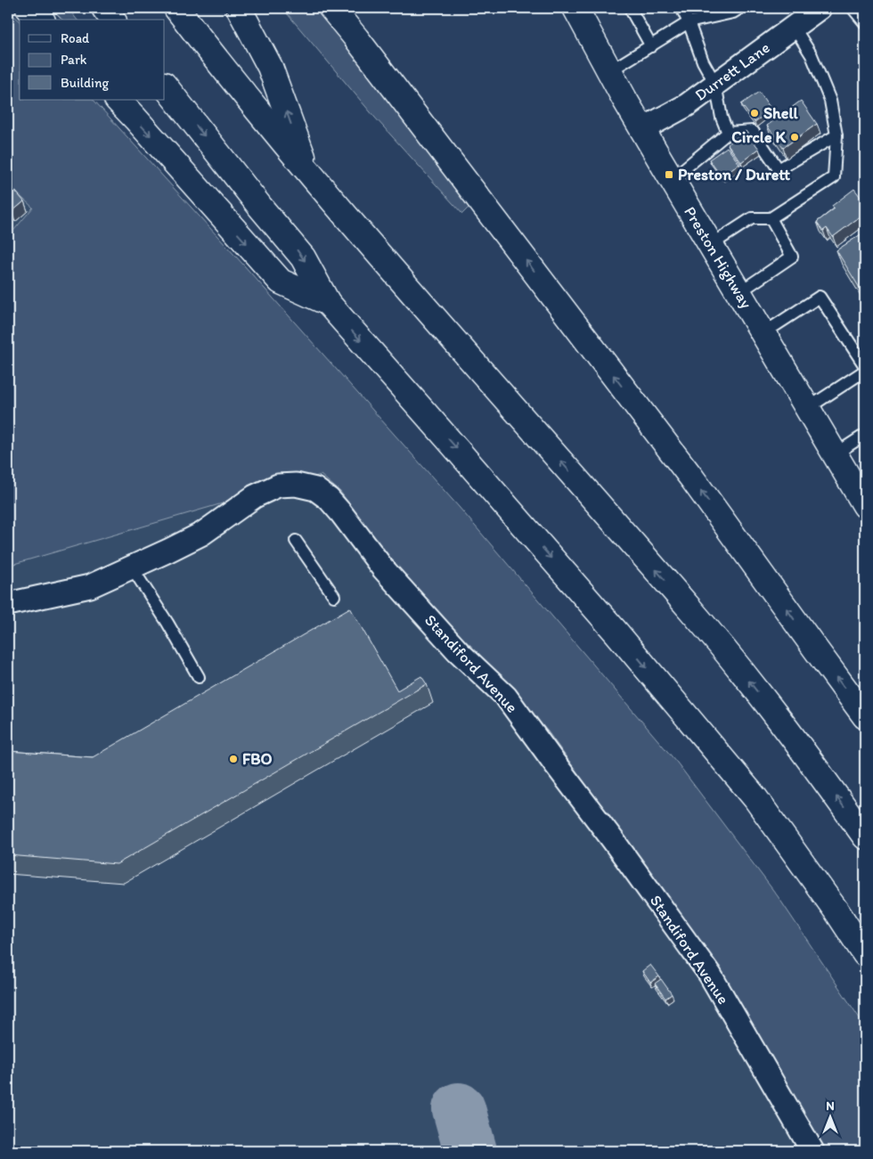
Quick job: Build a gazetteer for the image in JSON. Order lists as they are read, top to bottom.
{
  "streets": {
    "main road": ["Preston Highway"],
    "street": ["Durrett Lane", "Standiford Avenue"]
  },
  "crossings": [
    ["Durrett Lane", "Preston Highway"]
  ],
  "places": {
    "other": ["Shell", "Circle K", "FBO"],
    "transit": ["Preston / Durett"]
  },
  "legend": ["Road", "Park", "Building"],
  "north": "top"
}
